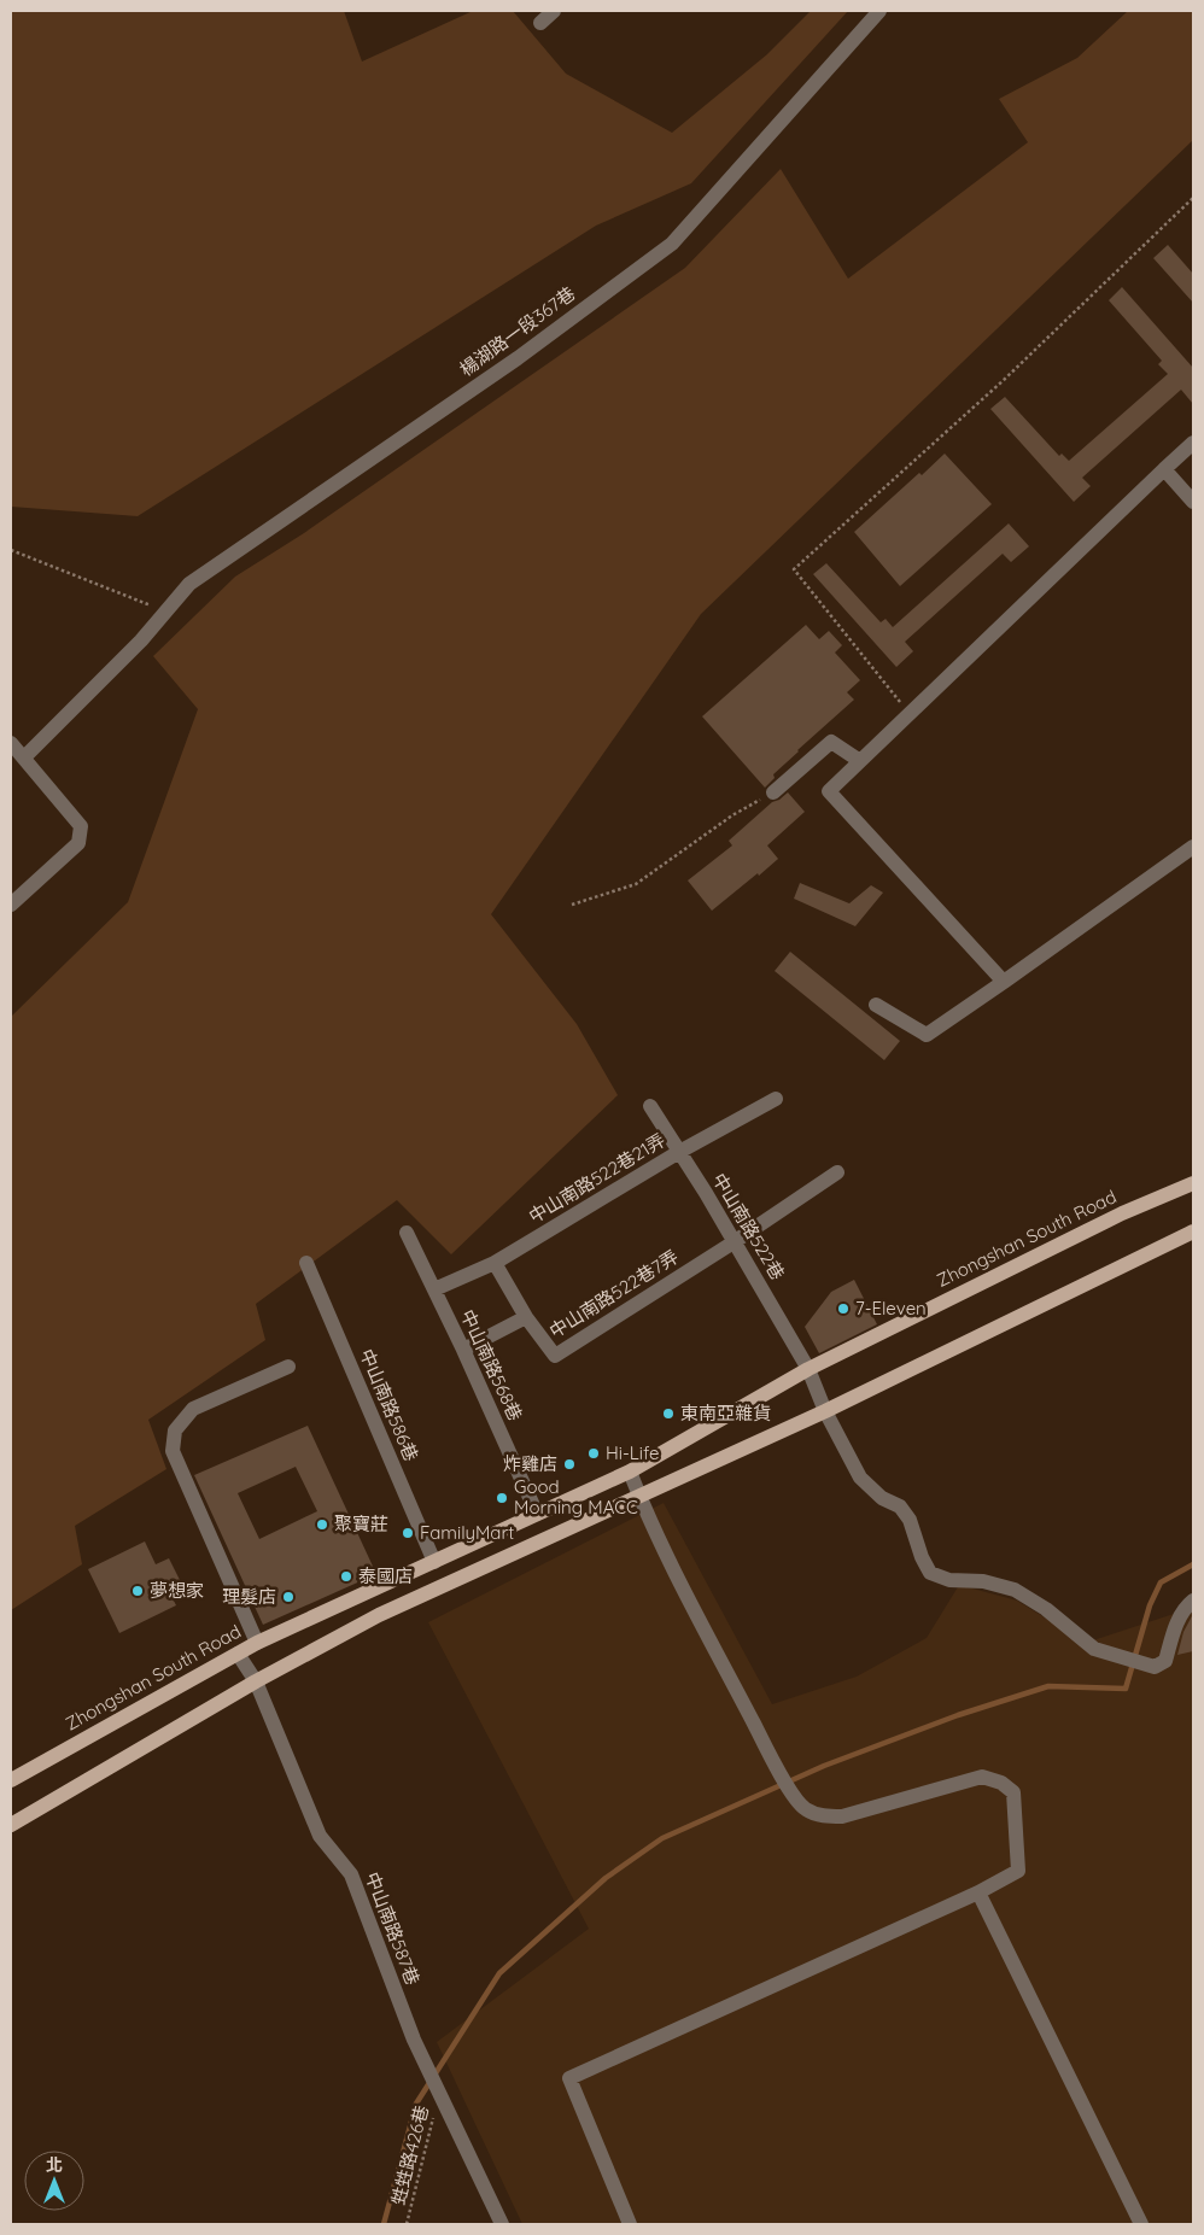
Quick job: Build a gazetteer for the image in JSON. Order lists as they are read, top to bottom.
{
  "streets": {
    "main road": ["Zhongshan South Road"],
    "street": [
      "楊湖路一段367巷",
      "中山南路522巷21弄",
      "中山南路522巷",
      "中山南路522巷7弄",
      "中山南路568巷",
      "中山南路586巷",
      "中山南路587巷"
    ],
    "path": ["甡甡路426巷"]
  },
  "crossings": [
    ["中山南路522巷21弄", "中山南路522巷"],
    ["中山南路522巷21弄", "中山南路568巷"],
    ["中山南路522巷", "Zhongshan South Road"],
    ["中山南路522巷", "中山南路522巷7弄"],
    ["Zhongshan South Road", "中山南路568巷"],
    ["Zhongshan South Road", "中山南路586巷"],
    ["Zhongshan South Road", "中山南路587巷"],
    ["中山南路587巷", "甡甡路426巷"]
  ],
  "places": [
    "7-Eleven",
    "東南亞雜貨",
    "Hi-Life",
    "炸雞店",
    "Good Morning MACC",
    "聚寶莊",
    "FamilyMart",
    "泰國店",
    "夢想家",
    "理髮店"
  ],
  "north": "top"
}
